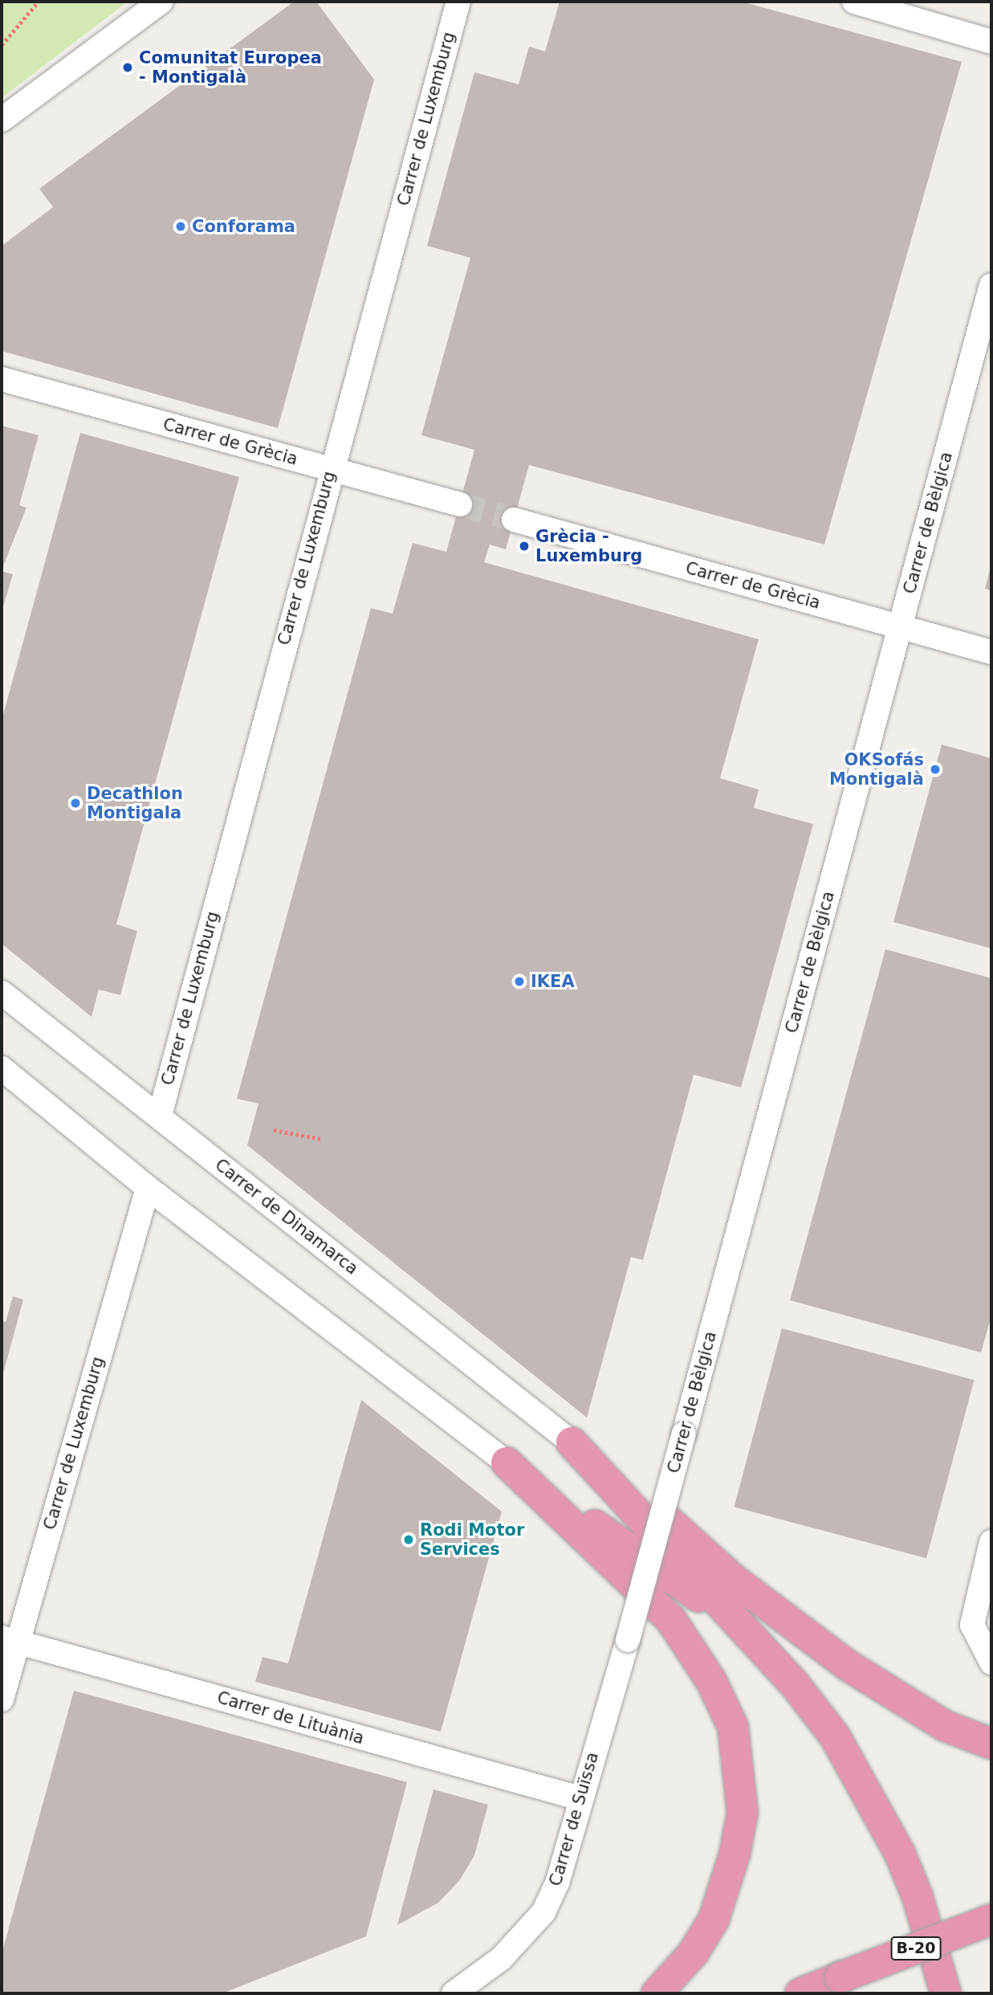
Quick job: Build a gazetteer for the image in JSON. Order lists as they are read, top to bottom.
{
  "streets": {
    "highway": ["B-20"],
    "street": [
      "Carrer de Luxemburg",
      "Carrer de Grècia",
      "Carrer de Bèlgica",
      "Carrer de Dinamarca",
      "Carrer de Lituània",
      "Carrer de Suïssa"
    ]
  },
  "crossings": [
    ["Carrer de Luxemburg", "Carrer de Grècia"],
    ["Carrer de Luxemburg", "Carrer de Dinamarca"],
    ["Carrer de Luxemburg", "Carrer de Lituània"],
    ["Carrer de Grècia", "Carrer de Bèlgica"],
    ["Carrer de Bèlgica", "Carrer de Suïssa"],
    ["Carrer de Lituània", "Carrer de Suïssa"]
  ],
  "places": [
    "Comunitat Europea - Montigalà",
    "Conforama",
    "Grècia - Luxemburg",
    "OKSofás Montigalà",
    "Decathlon Montigala",
    "IKEA",
    "Rodi Motor Services"
  ]
}
